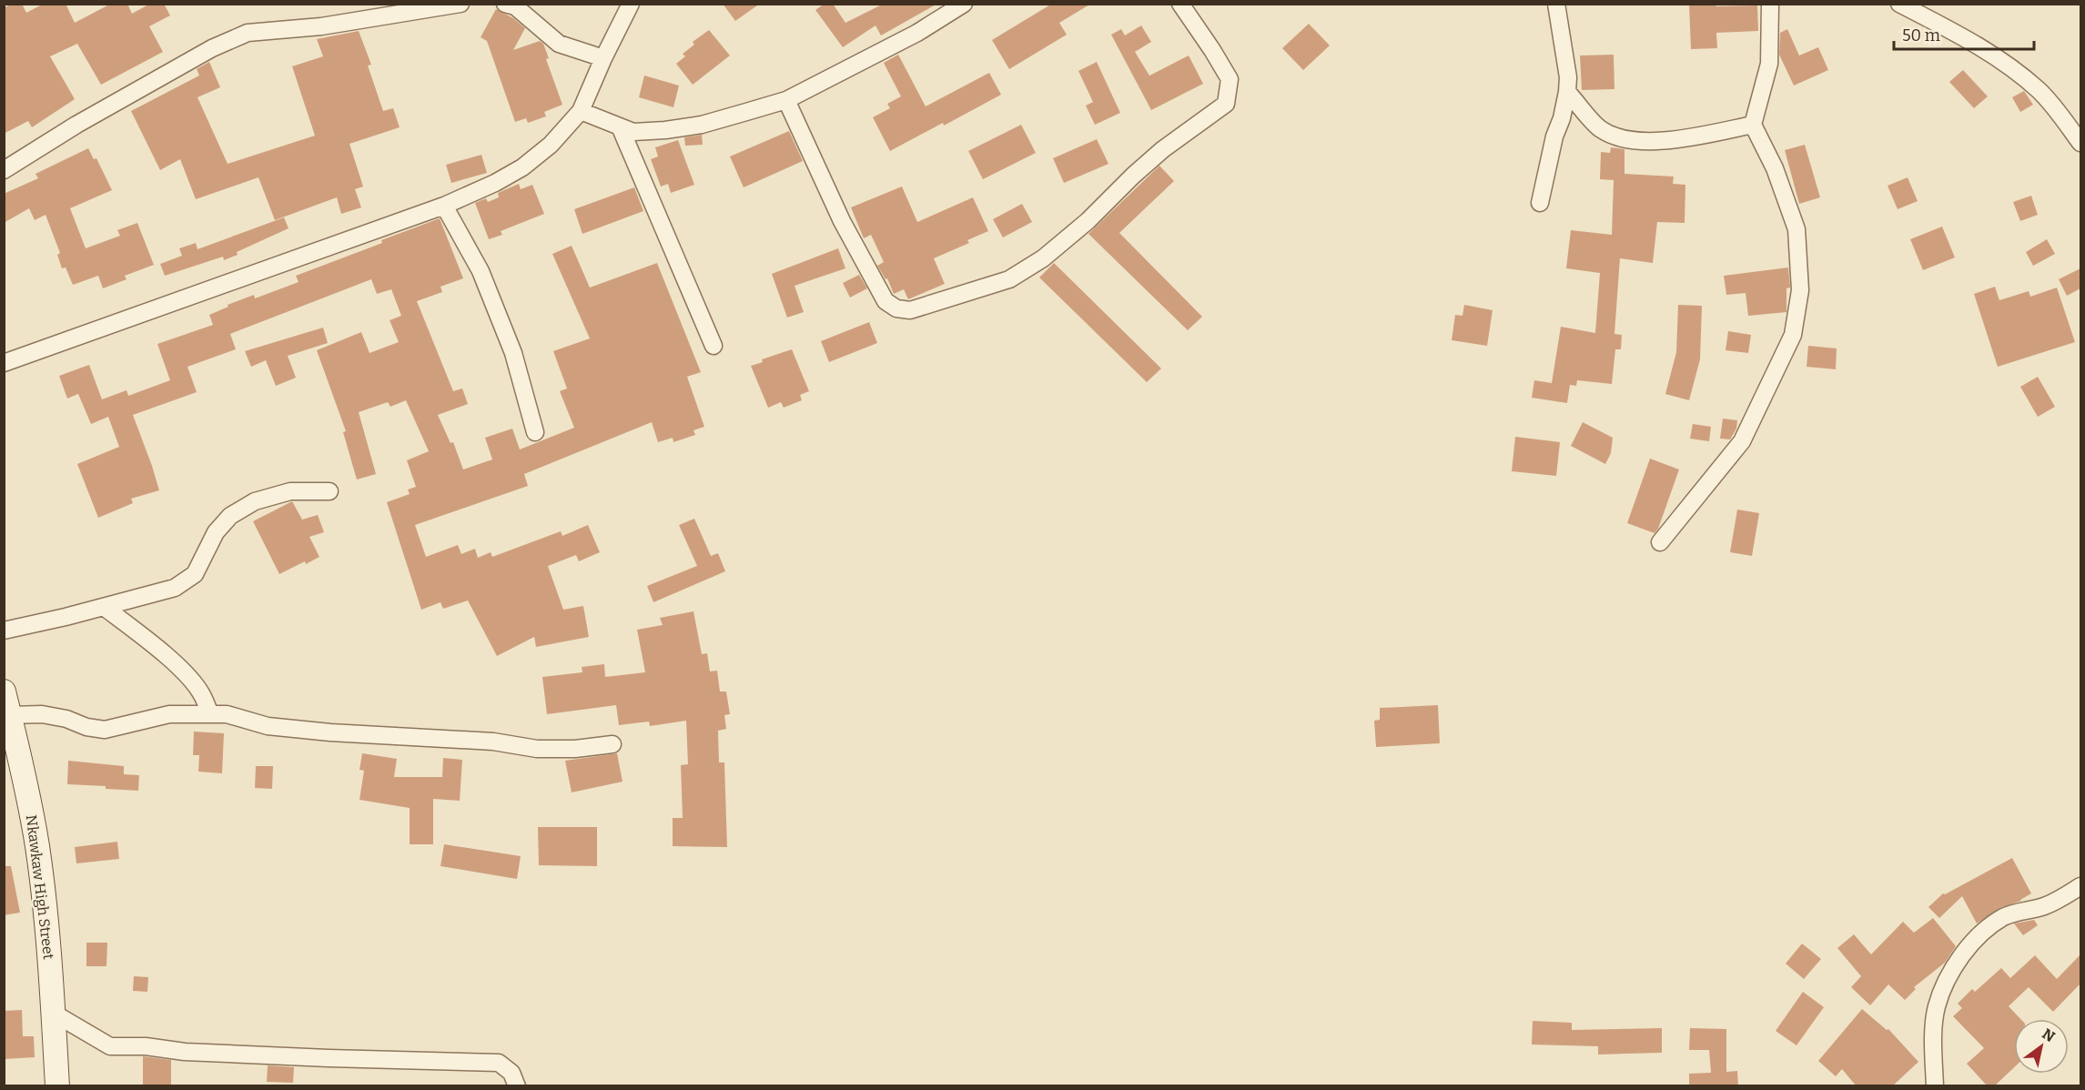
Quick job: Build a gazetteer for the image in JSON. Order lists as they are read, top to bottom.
{
  "streets": {
    "main road": ["Nkawkaw High Street"]
  },
  "scale_bar": "50 m",
  "north": "top right"
}
